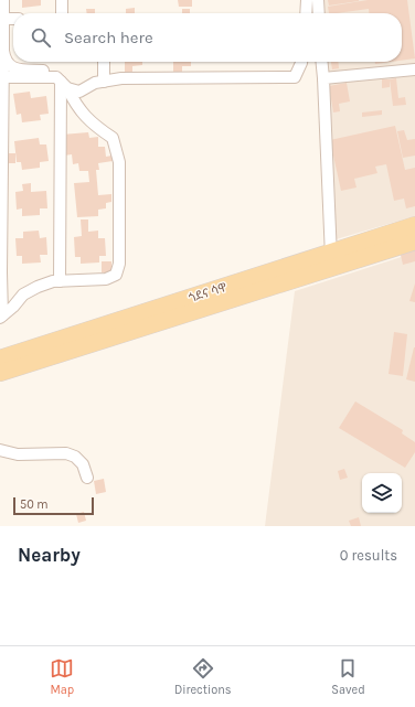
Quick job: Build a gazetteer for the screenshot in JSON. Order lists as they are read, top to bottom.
{
  "streets": {
    "main road": ["ጎደና ሳዋ"]
  },
  "scale_bar": "50 m",
  "page": {
    "search": "Search here",
    "scale": "50 m",
    "heading": ["Nearby", "0 results"],
    "nav": ["Map", "Directions", "Saved"]
  }
}
